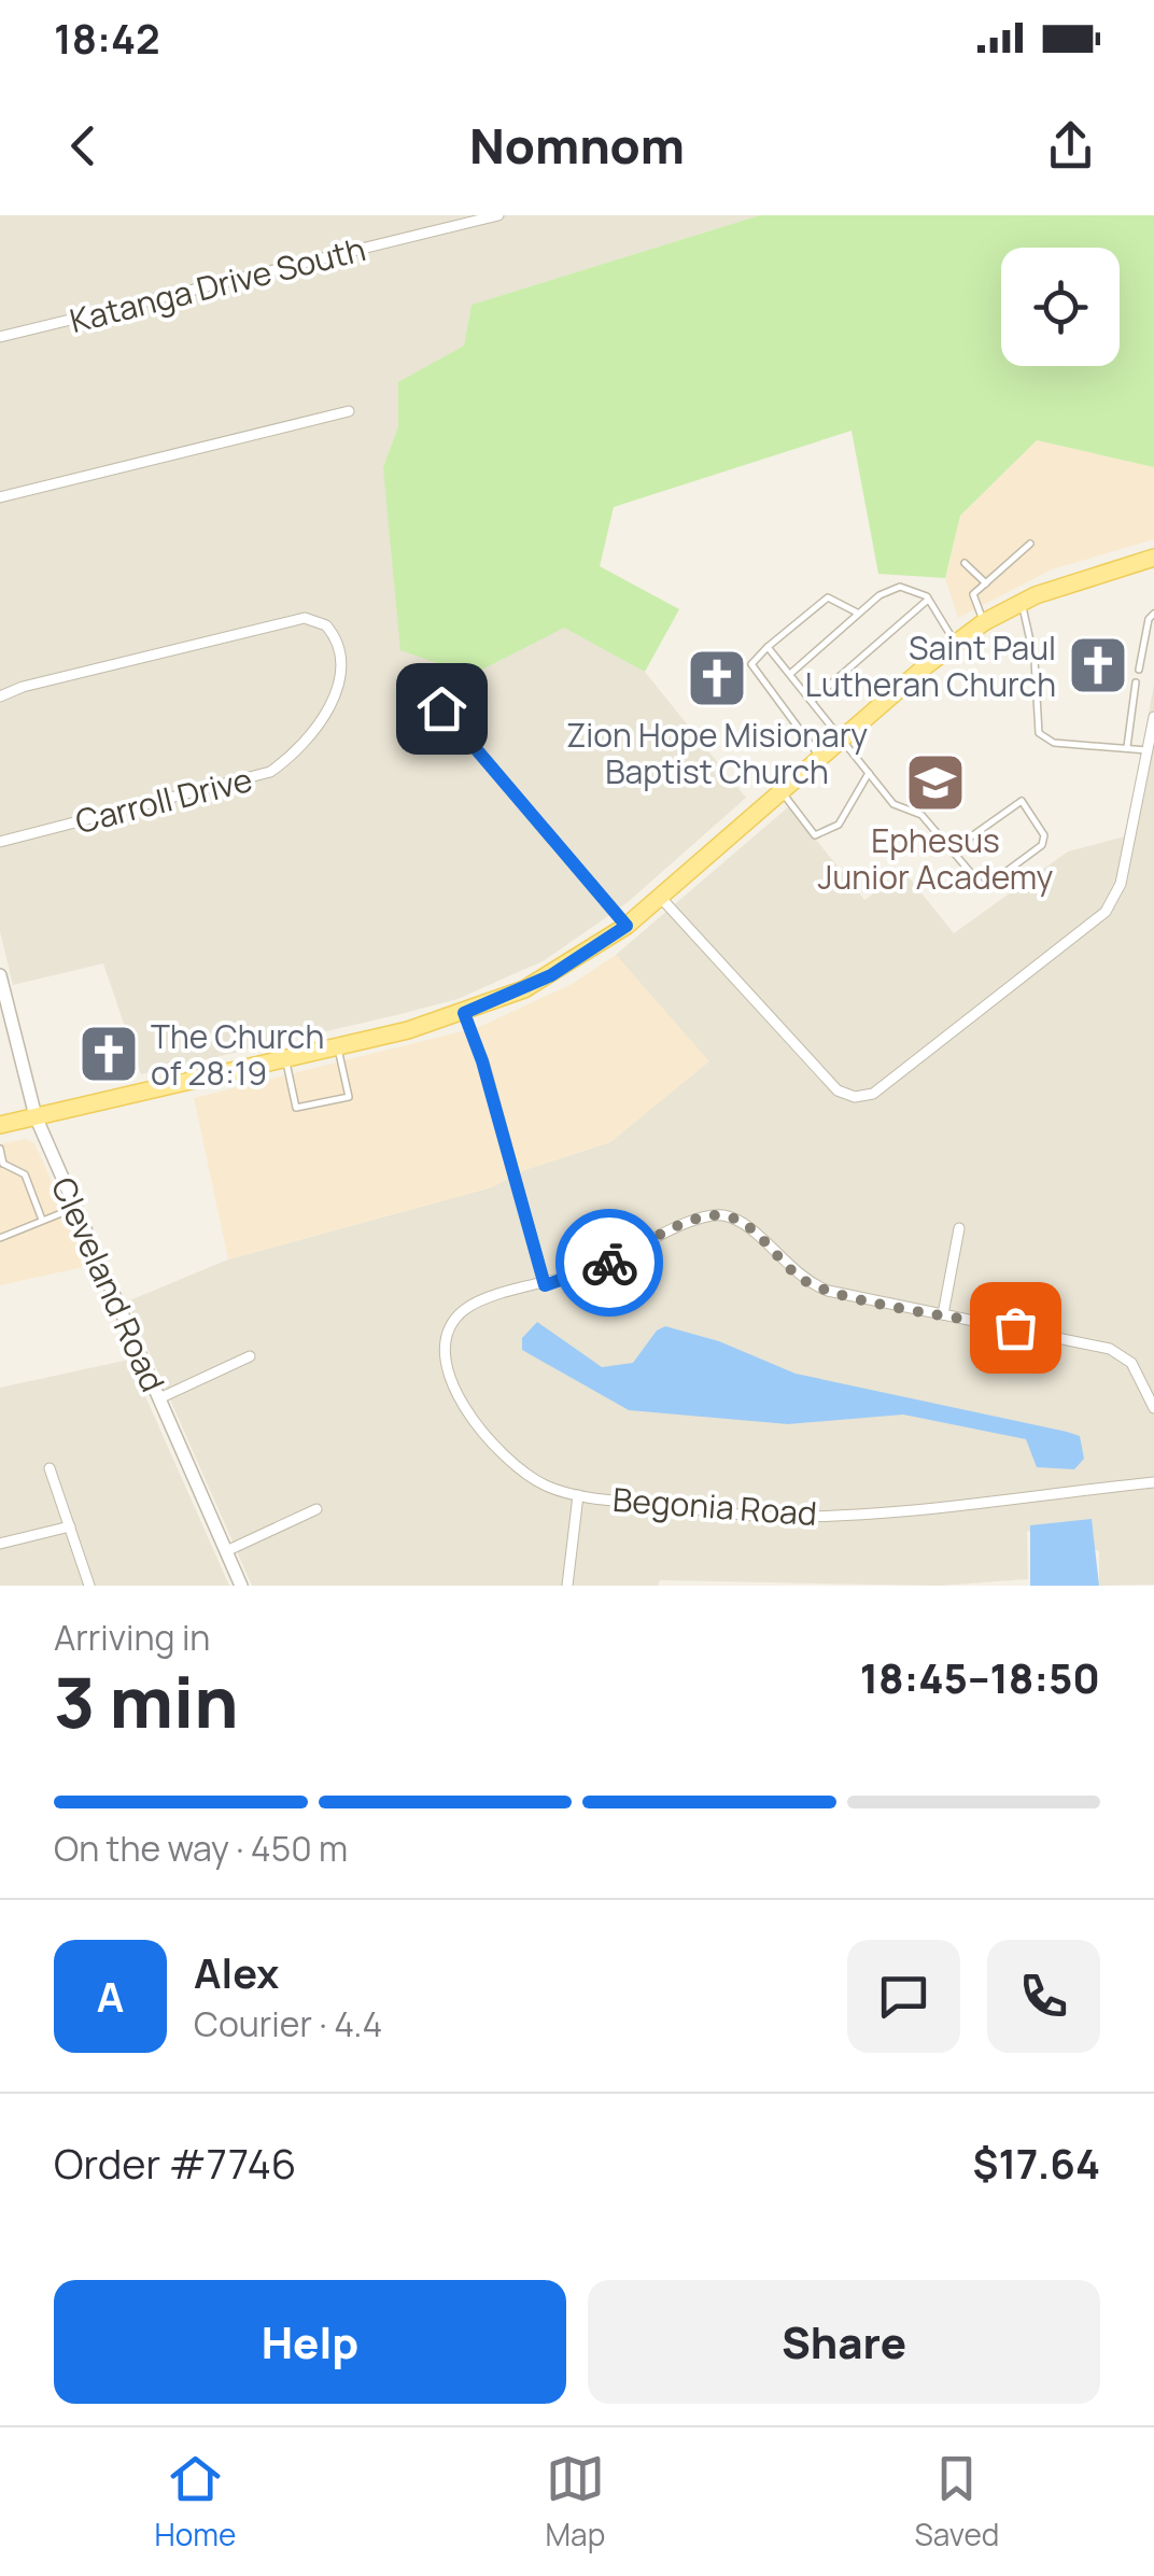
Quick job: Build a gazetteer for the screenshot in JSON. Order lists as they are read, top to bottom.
{
  "streets": {
    "street": [
      "Katanga Drive South",
      "Carroll Drive",
      "Cleveland Road",
      "Begonia Road"
    ]
  },
  "places": {
    "church": ["Saint Paul Lutheran Church", "Zion Hope Misionary Baptist Church", "The Church of 28:19"],
    "school or university": ["Ephesus Junior Academy"]
  },
  "page": {
    "status": "18:42",
    "header": "Nomnom",
    "heading": ["3 min", "Arriving in", "18:45–18:50"],
    "panel": [
      "Alex",
      "Courier · 4.4",
      "Order #7746",
      "$17.64"
    ],
    "bar": "On the way · 450 m",
    "round": "A",
    "buttons": ["Help", "Share"],
    "tabs": ["Home", "Map", "Saved"]
  }
}
